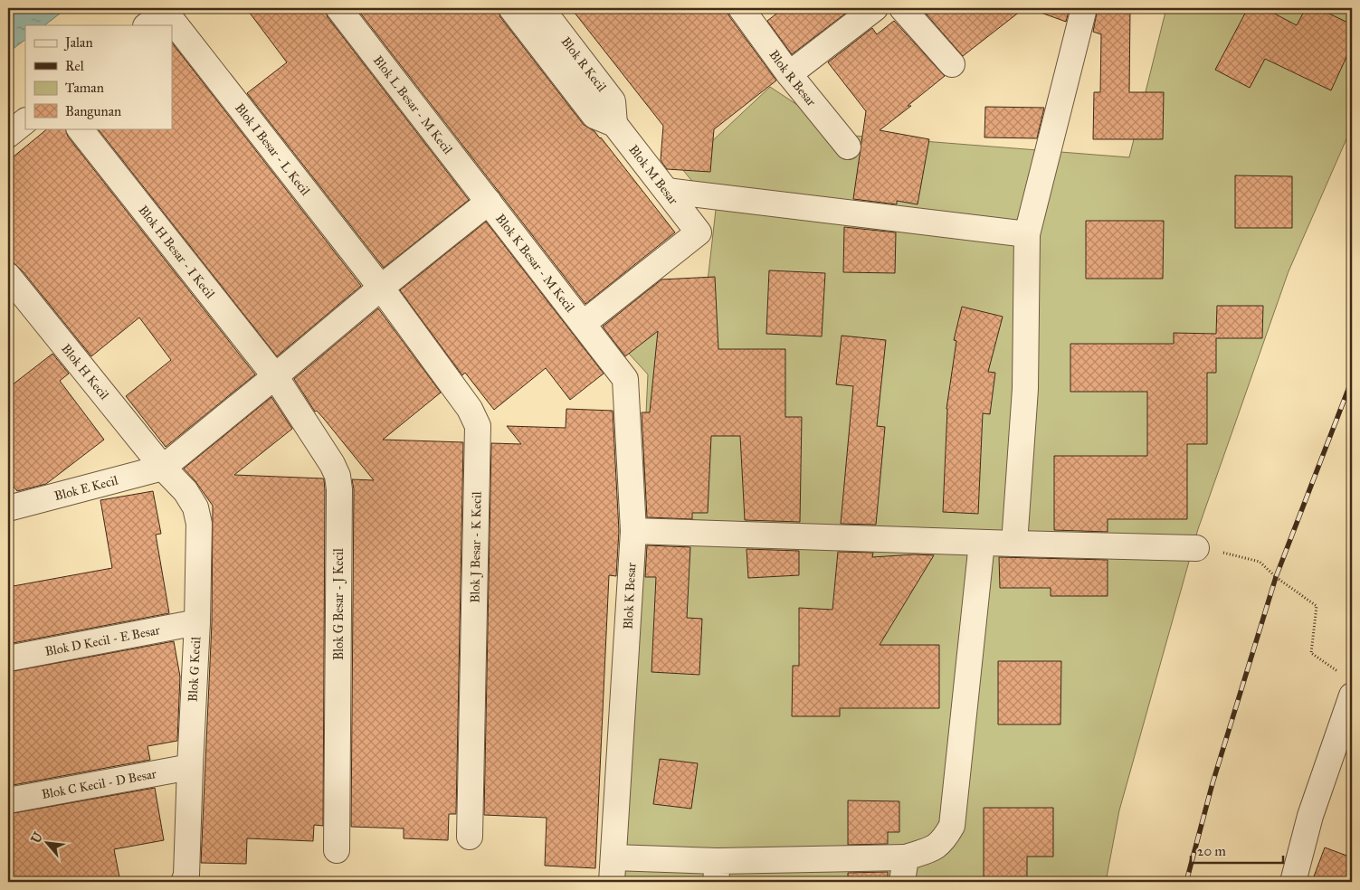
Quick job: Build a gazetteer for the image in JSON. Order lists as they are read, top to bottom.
{
  "streets": {
    "street": [
      "Blok R Kecil",
      "Blok R Besar",
      "Blok L Besar - M Kecil",
      "Blok I Besar - L Kecil",
      "Blok M Besar",
      "Blok H Besar - I Kecil",
      "Blok K Besar - M Kecil",
      "Blok H Kecil",
      "Blok E Kecil",
      "Blok J Besar - K Kecil",
      "Blok K Besar",
      "Blok G Besar - J Kecil",
      "Blok D Kecil - E Besar",
      "Blok G Kecil",
      "Blok C Kecil - D Besar"
    ]
  },
  "crossings": [
    ["Blok R Kecil", "Blok M Besar"],
    ["Blok L Besar - M Kecil", "Blok K Besar - M Kecil"],
    ["Blok I Besar - L Kecil", "Blok J Besar - K Kecil"],
    ["Blok M Besar", "Blok K Besar - M Kecil"],
    ["Blok M Besar", "Blok K Besar"],
    ["Blok H Besar - I Kecil", "Blok G Besar - J Kecil"],
    ["Blok K Besar - M Kecil", "Blok K Besar"],
    ["Blok H Kecil", "Blok E Kecil"],
    ["Blok H Kecil", "Blok G Kecil"],
    ["Blok E Kecil", "Blok G Kecil"],
    ["Blok D Kecil - E Besar", "Blok G Kecil"],
    ["Blok G Kecil", "Blok C Kecil - D Besar"]
  ],
  "legend": [
    "Jalan",
    "Rel",
    "Taman",
    "Bangunan"
  ],
  "scale_bar": "20 m",
  "north": "top left"
}
